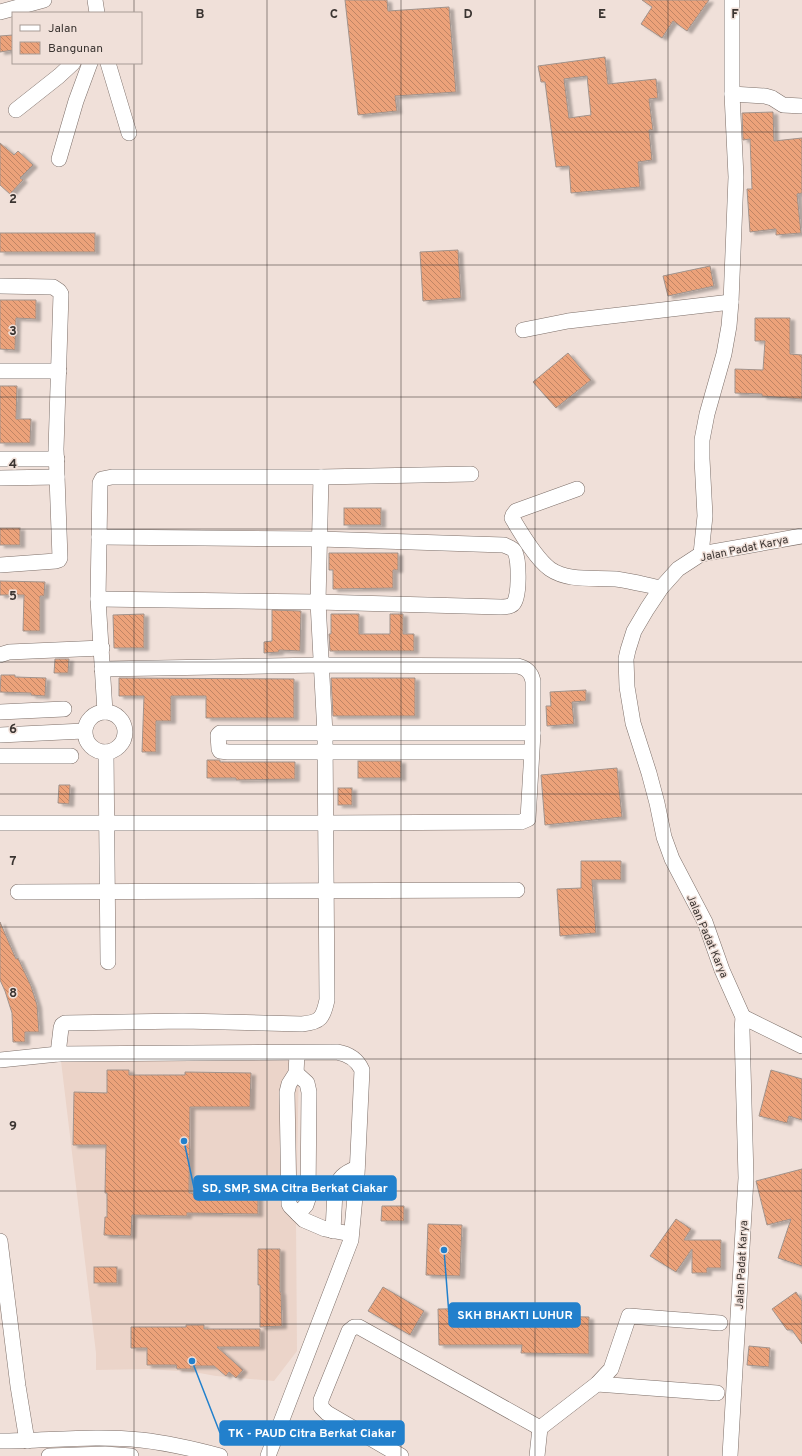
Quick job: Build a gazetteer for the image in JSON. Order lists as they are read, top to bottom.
{
  "streets": {
    "street": ["Jalan Padat Karya"]
  },
  "places": ["SD, SMP, SMA Citra Berkat Ciakar", "SKH BHAKTI LUHUR", "TK - PAUD Citra Berkat Ciakar"],
  "legend": ["Jalan", "Bangunan"],
  "grid": {
    "columns": [
      "B",
      "C",
      "D",
      "E",
      "F"
    ],
    "rows": [
      "2",
      "3",
      "4",
      "5",
      "6",
      "7",
      "8",
      "9"
    ]
  }
}
